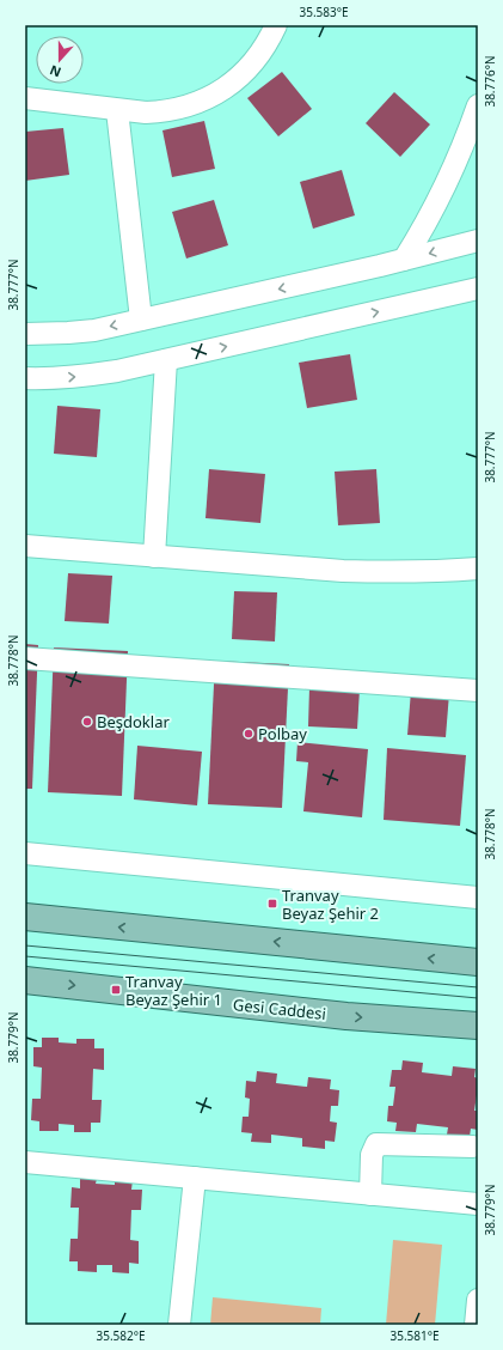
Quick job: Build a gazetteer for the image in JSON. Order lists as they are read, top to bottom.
{
  "streets": {
    "main road": ["Gesi Caddesi"]
  },
  "places": {
    "other": ["Beşdoklar", "Polbay"],
    "transit": ["Tranvay Beyaz Şehir 2", "Tranvay Beyaz Şehir 1"]
  },
  "north": "bottom",
  "coordinates": [
    "35.583°E",
    "38.776°N",
    "38.777°N",
    "38.778°N",
    "38.779°N",
    "35.582°E",
    "35.581°E"
  ]
}
